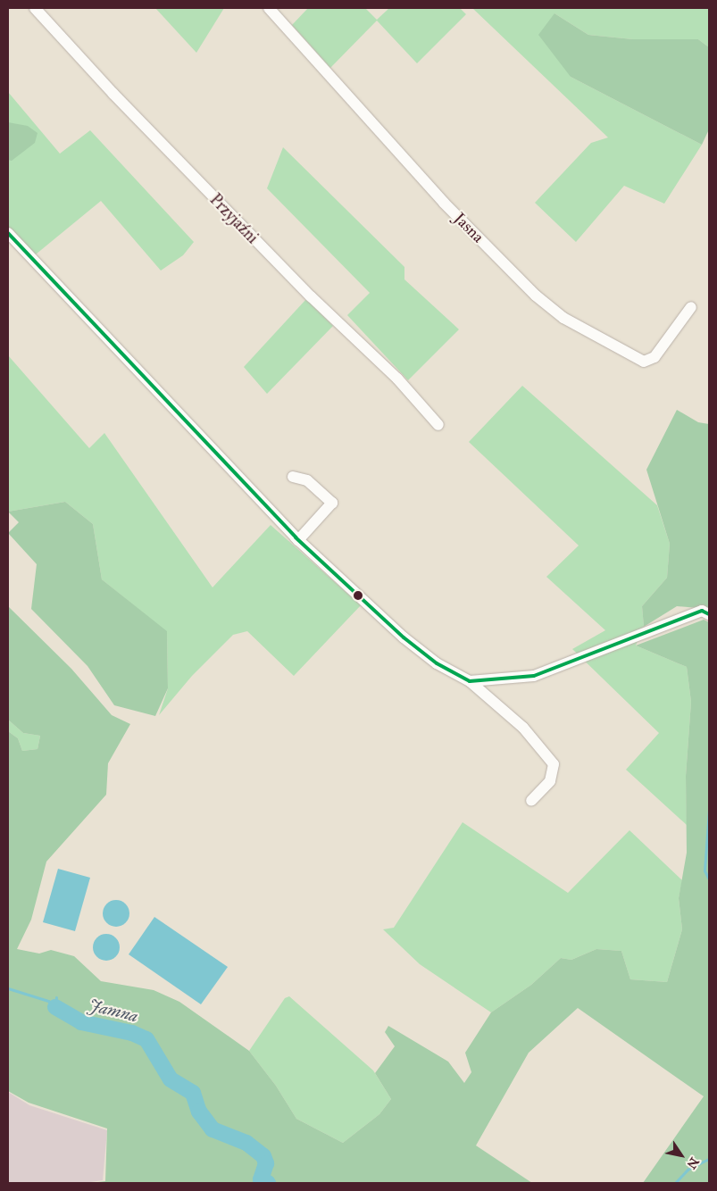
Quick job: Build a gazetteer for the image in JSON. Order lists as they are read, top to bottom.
{
  "streets": {
    "street": ["Przyjaźni", "Jasna"]
  },
  "water": ["Jamna"],
  "north": "bottom right"
}
